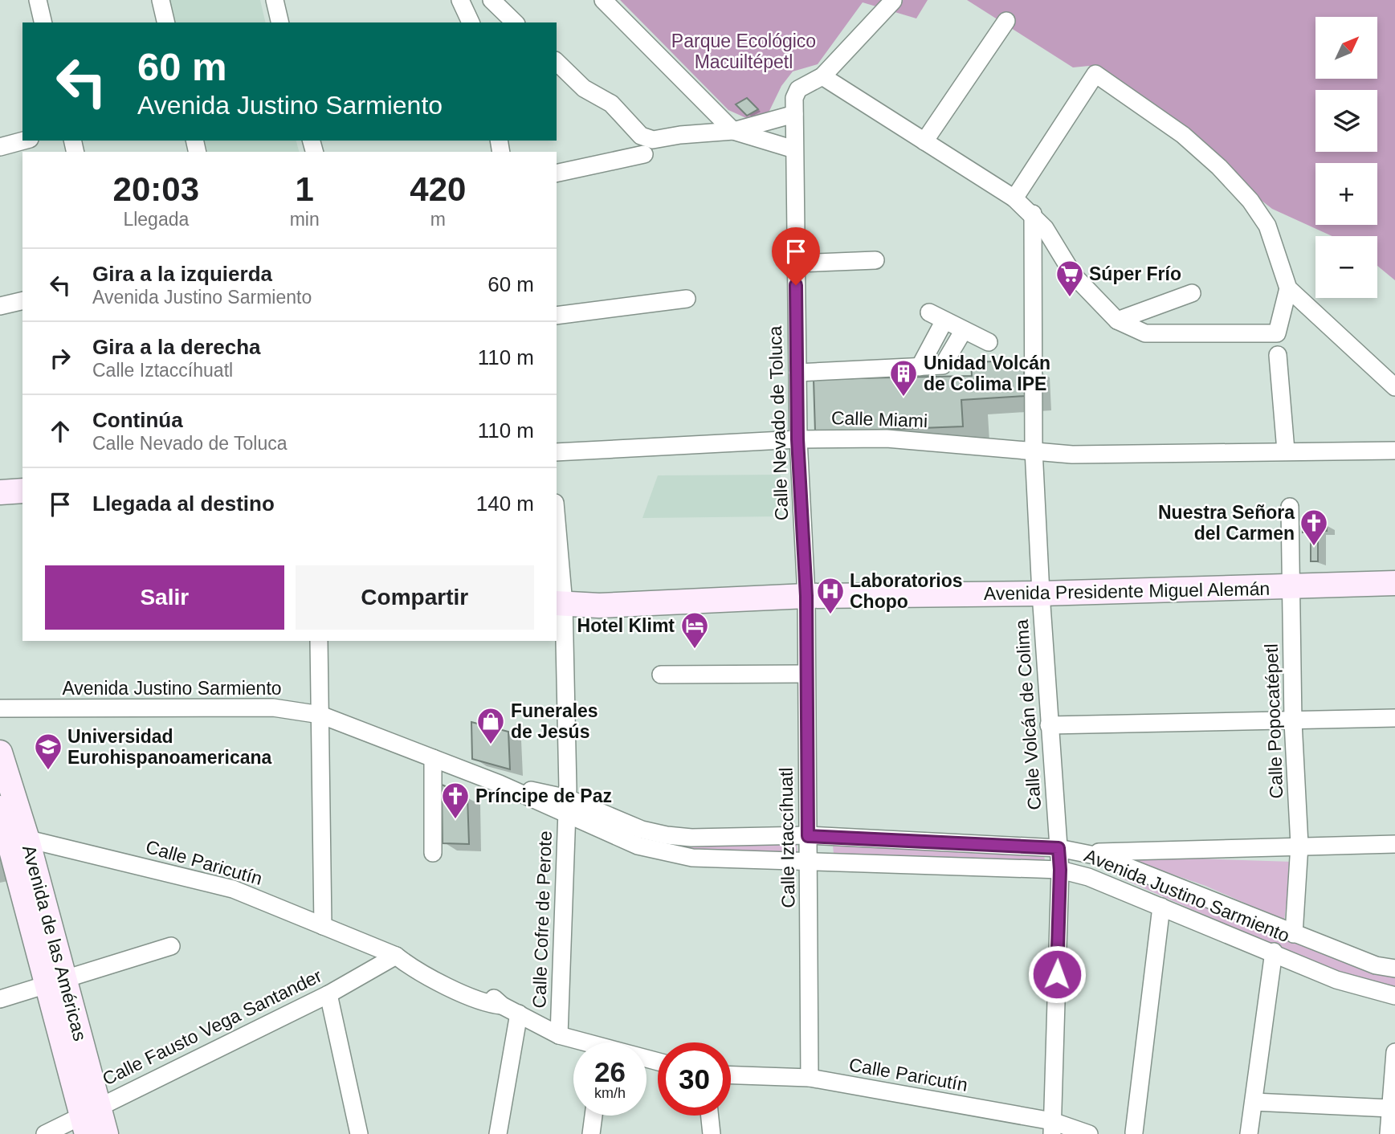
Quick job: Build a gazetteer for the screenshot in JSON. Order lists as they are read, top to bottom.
{
  "streets": {
    "main road": ["Avenida Presidente Miguel Alemán", "Avenida de las Américas"],
    "street": [
      "Calle Miami",
      "Calle Nevado de Toluca",
      "Avenida Justino Sarmiento",
      "Calle Volcán de Colima",
      "Calle Popocatépetl",
      "Calle Iztaccíhuatl",
      "Calle Paricutín",
      "Calle Cofre de Perote",
      "Calle Fausto Vega Santander"
    ]
  },
  "crossings": [
    ["Calle Miami", "Calle Nevado de Toluca"],
    ["Calle Miami", "Calle Volcán de Colima"],
    ["Calle Nevado de Toluca", "Avenida Presidente Miguel Alemán"],
    ["Calle Nevado de Toluca", "Calle Iztaccíhuatl"],
    ["Avenida Presidente Miguel Alemán", "Calle Volcán de Colima"],
    ["Avenida Presidente Miguel Alemán", "Calle Popocatépetl"],
    ["Avenida Presidente Miguel Alemán", "Calle Iztaccíhuatl"],
    ["Avenida Presidente Miguel Alemán", "Calle Cofre de Perote"],
    ["Avenida Justino Sarmiento", "Calle Volcán de Colima"],
    ["Avenida Justino Sarmiento", "Calle Popocatépetl"],
    ["Avenida Justino Sarmiento", "Calle Iztaccíhuatl"],
    ["Avenida Justino Sarmiento", "Calle Cofre de Perote"],
    ["Calle Volcán de Colima", "Calle Paricutín"],
    ["Calle Iztaccíhuatl", "Calle Paricutín"],
    ["Calle Paricutín", "Calle Cofre de Perote"],
    ["Calle Paricutín", "Avenida de las Américas"],
    ["Calle Paricutín", "Calle Fausto Vega Santander"],
    ["Avenida de las Américas", "Calle Fausto Vega Santander"]
  ],
  "parks": ["Parque Ecológico Macuiltépetl"],
  "places": {
    "supermarket": ["Súper Frío"],
    "building": ["Unidad Volcán de Colima IPE"],
    "church": ["Nuestra Señora del Carmen", "Príncipe de Paz"],
    "hospital": ["Laboratorios Chopo"],
    "hotel": ["Hotel Klimt"],
    "shop": ["Funerales de Jesús"],
    "school or university": ["Universidad Eurohispanoamericana"]
  },
  "north": "top right",
  "page": {
    "map_buttons": ["+", "−"],
    "turn": ["60 m", "Avenida Justino Sarmiento"],
    "eta": [
      "20:03",
      "Llegada",
      "1",
      "min",
      "420",
      "m"
    ],
    "list": [
      {
        "name": "Gira a la izquierda",
        "note": "Avenida Justino Sarmiento",
        "value": "60 m"
      },
      {
        "name": "Gira a la derecha",
        "note": "Calle Iztaccíhuatl",
        "value": "110 m"
      },
      {
        "name": "Continúa",
        "note": "Calle Nevado de Toluca",
        "value": "110 m"
      },
      {
        "name": "Llegada al destino",
        "value": "140 m"
      }
    ],
    "buttons": ["Salir", "Compartir"],
    "speed": "26 km/h",
    "limit": "30"
  }
}
